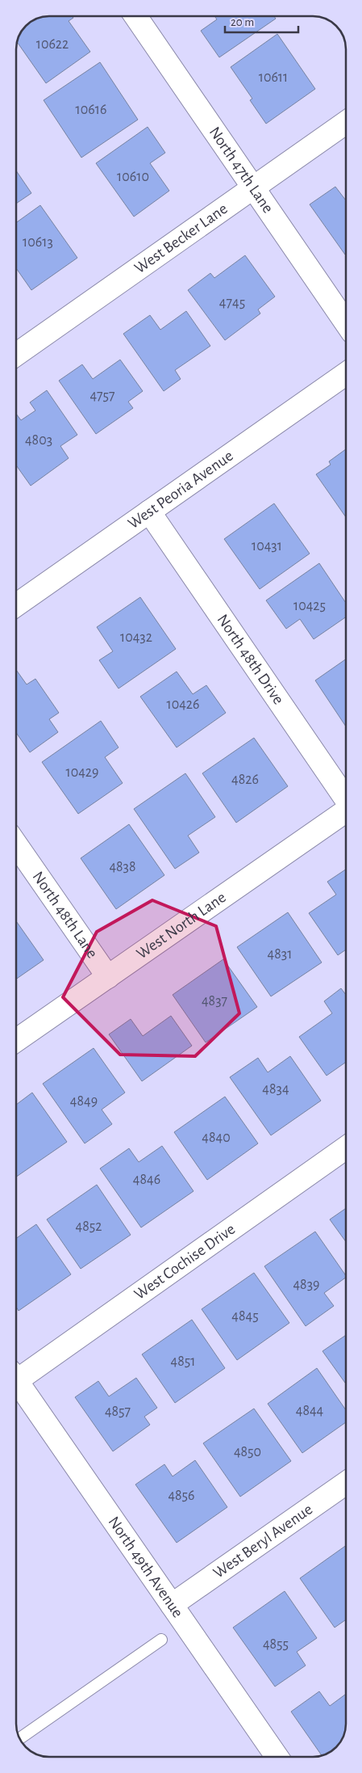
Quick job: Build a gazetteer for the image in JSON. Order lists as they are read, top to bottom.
{
  "streets": {
    "street": [
      "North 47th Lane",
      "West Becker Lane",
      "West Peoria Avenue",
      "North 48th Drive",
      "North 48th Lane",
      "West North Lane",
      "West Cochise Drive",
      "West Beryl Avenue",
      "North 49th Avenue"
    ]
  },
  "crossings": [
    ["North 47th Lane", "West Becker Lane"],
    ["West Peoria Avenue", "North 48th Drive"],
    ["North 48th Lane", "West North Lane"],
    ["West Beryl Avenue", "North 49th Avenue"]
  ],
  "house_numbers": [
    "10622",
    "10611",
    "10616",
    "10610",
    "10613",
    "4745",
    "4757",
    "4803",
    "10431",
    "10425",
    "10432",
    "10426",
    "10429",
    "4826",
    "4838",
    "4831",
    "4837",
    "4834",
    "4849",
    "4840",
    "4846",
    "4852",
    "4839",
    "4845",
    "4851",
    "4844",
    "4857",
    "4850",
    "4856",
    "4855"
  ],
  "scale_bar": "20 m"
}
